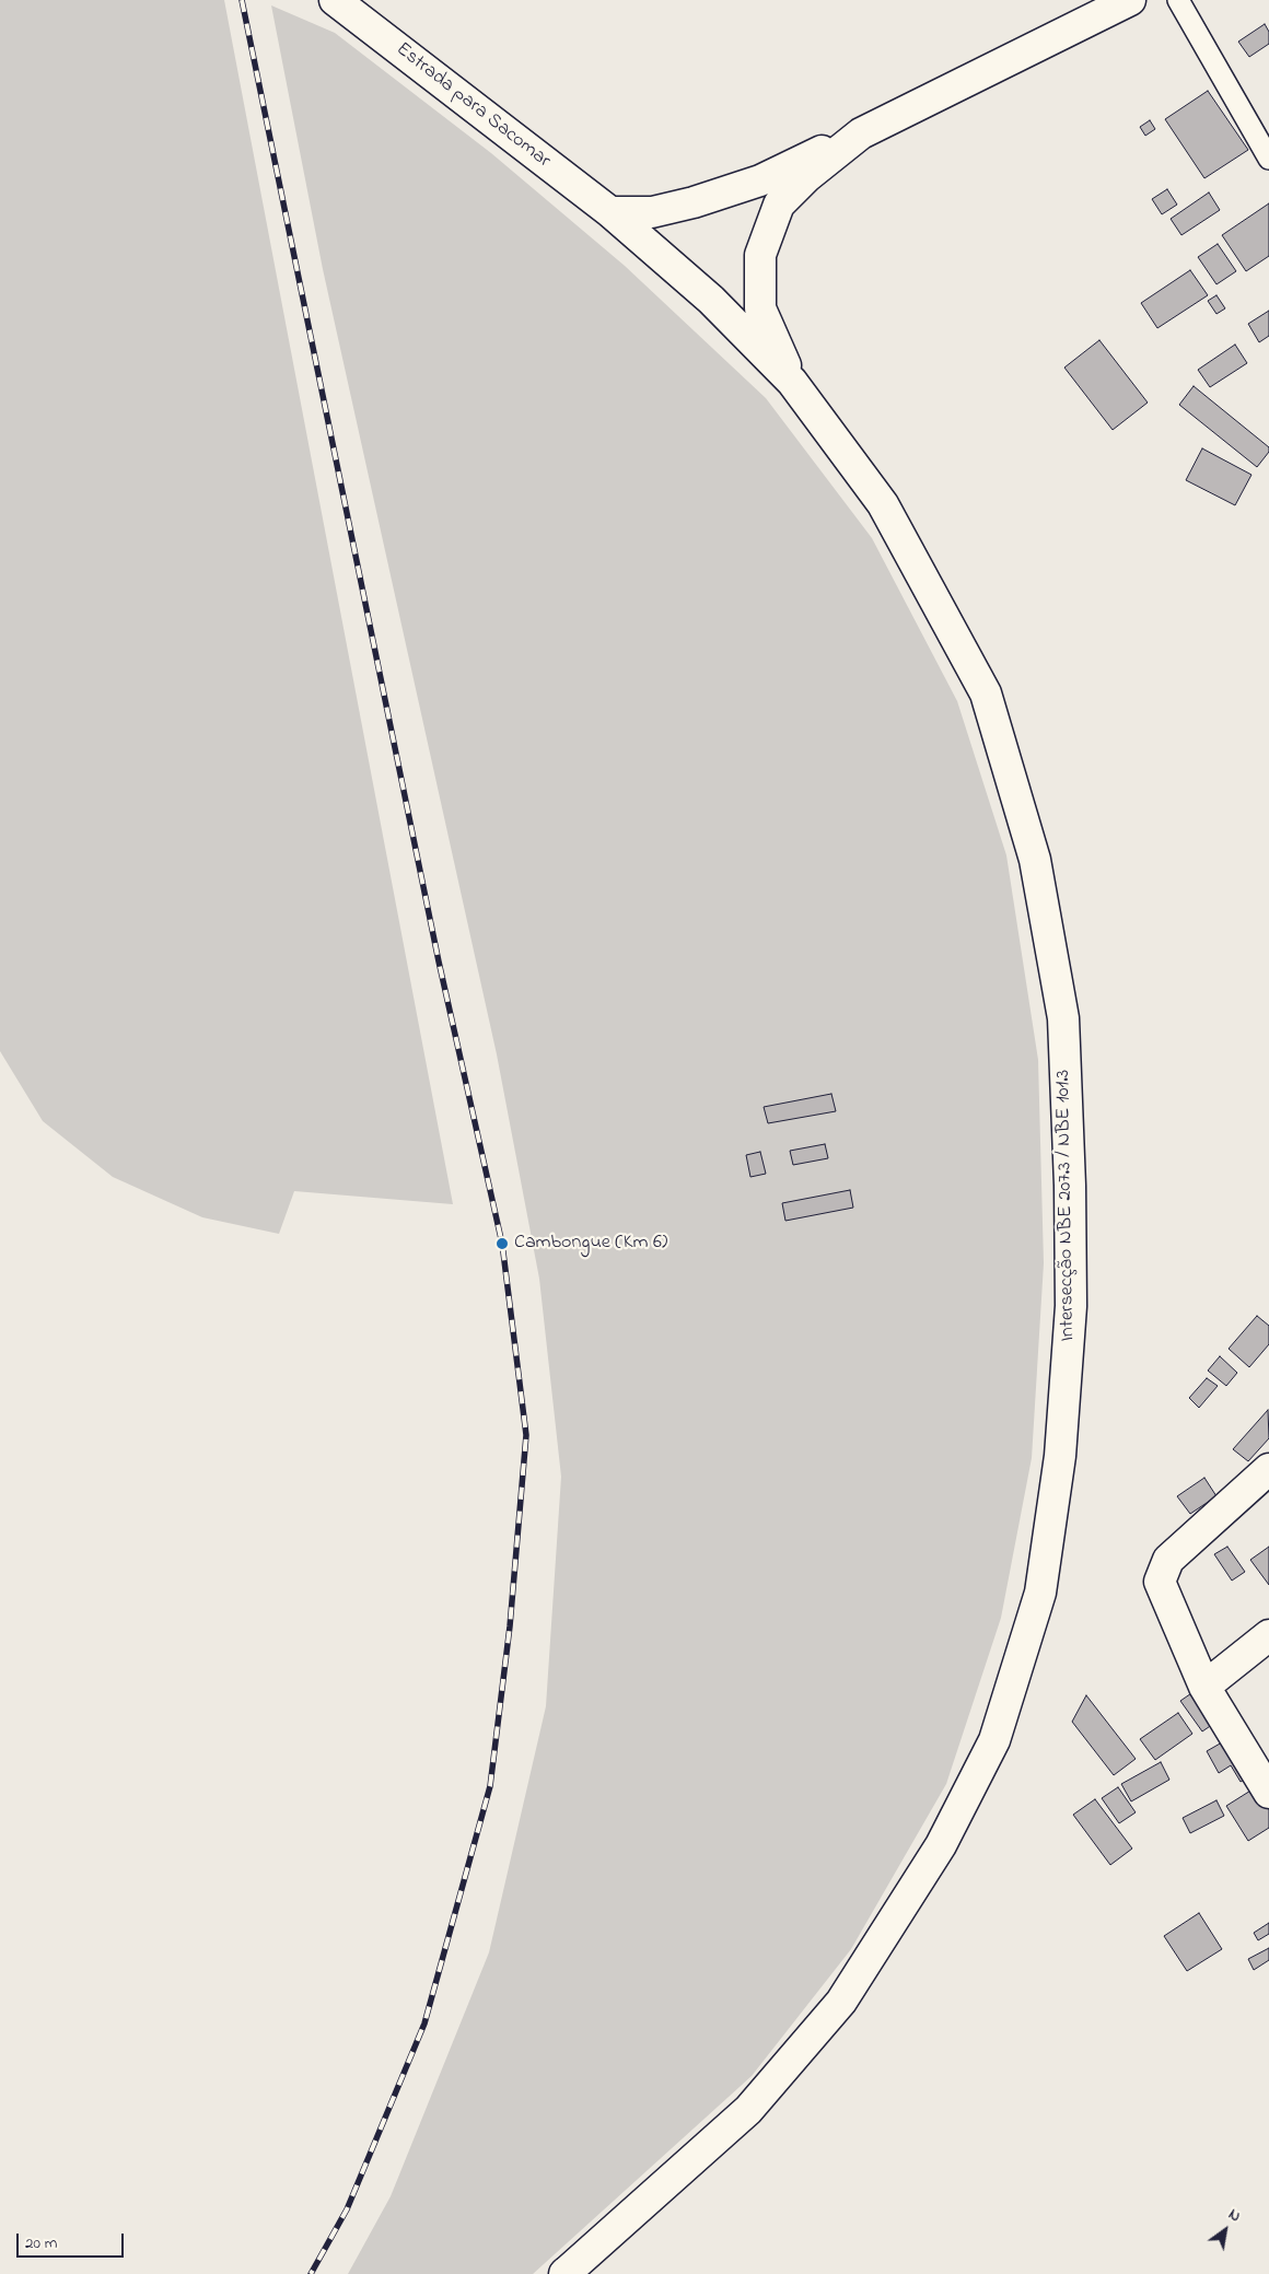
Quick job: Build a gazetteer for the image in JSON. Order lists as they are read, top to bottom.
{
  "streets": {
    "street": ["Estrada para Sacomar", "Intersecção NBE 207.3 / NBE 101.3"]
  },
  "crossings": [
    ["Estrada para Sacomar", "Intersecção NBE 207.3 / NBE 101.3"]
  ],
  "places": ["Cambongue (Km 6)"],
  "scale_bar": "20 m",
  "north": "top right"
}
